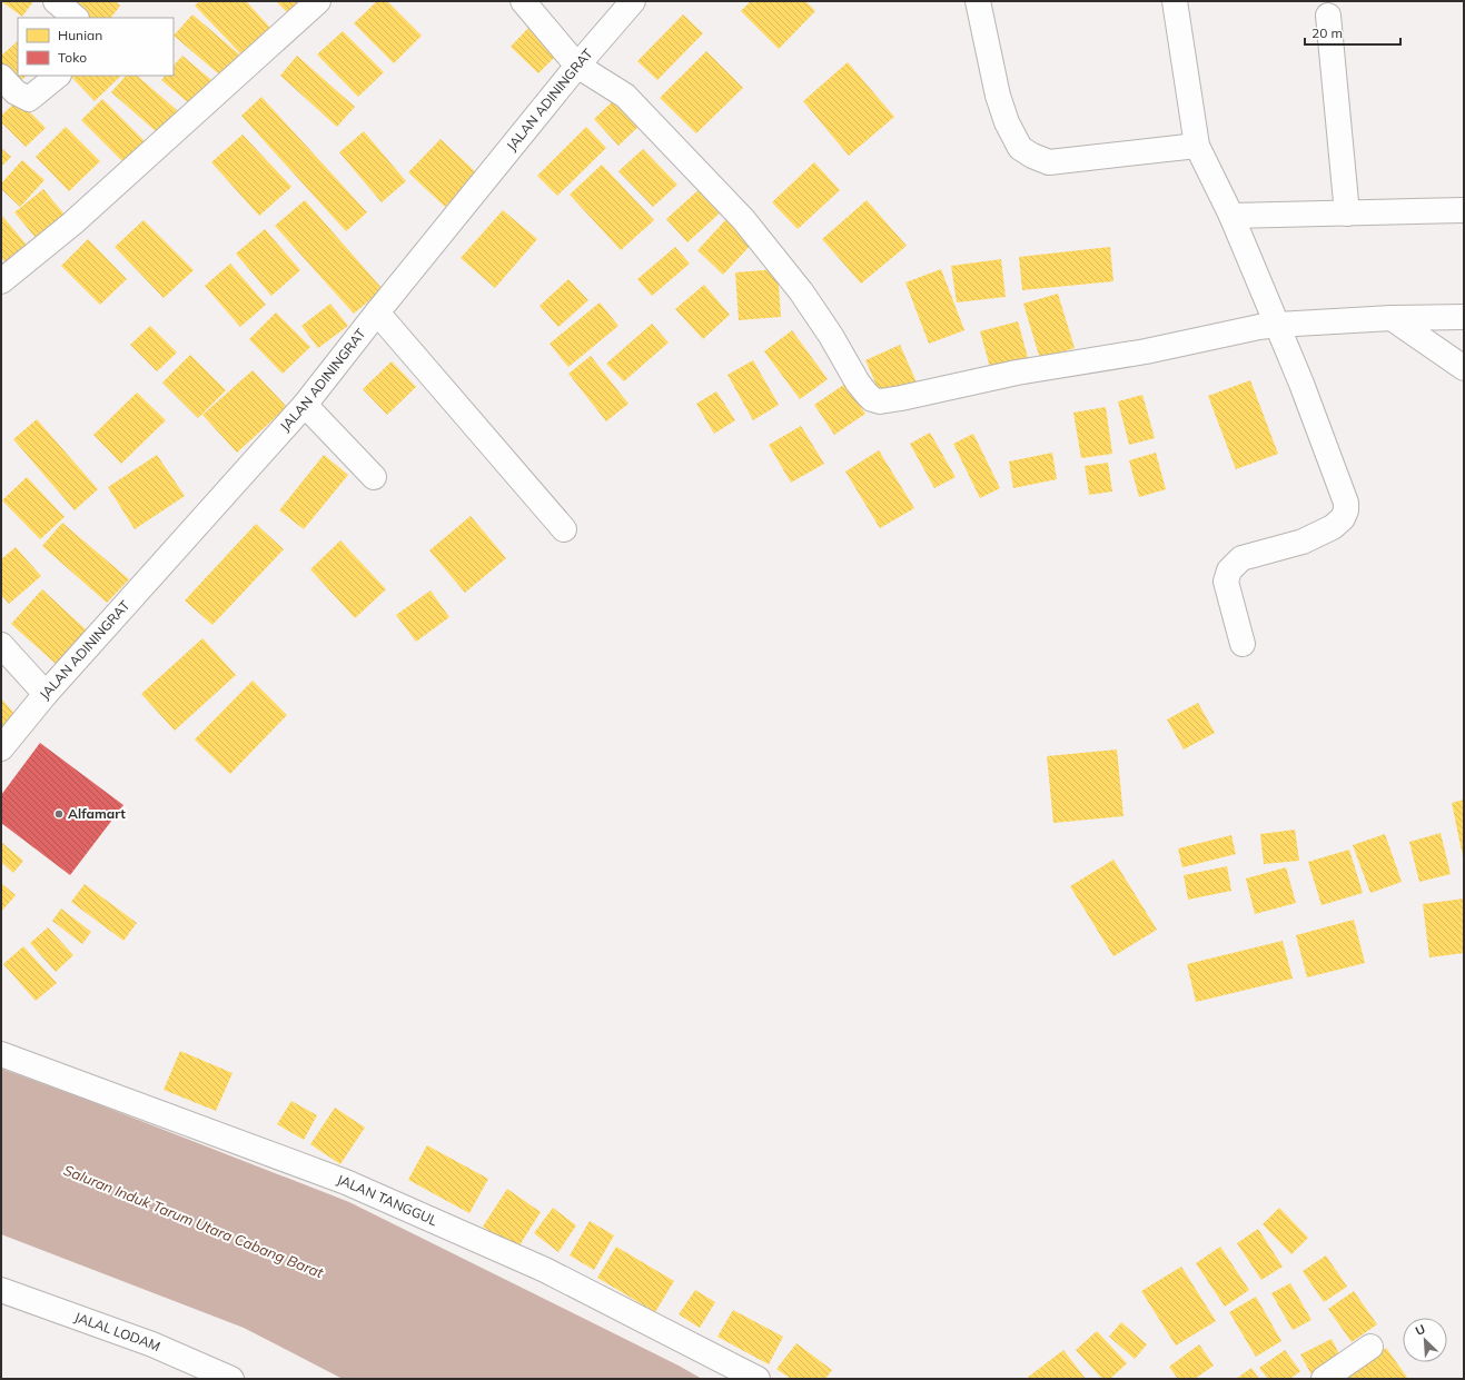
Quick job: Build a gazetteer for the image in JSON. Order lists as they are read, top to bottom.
{
  "streets": {
    "street": ["JALAN ADININGRAT", "JALAN TANGGUL", "JALAL LODAM"]
  },
  "water": ["Saluran Induk Tarum Utara Cabang Barat"],
  "places": ["Alfamart"],
  "legend": ["Hunian", "Toko"],
  "scale_bar": "20 m",
  "north": "top left"
}
